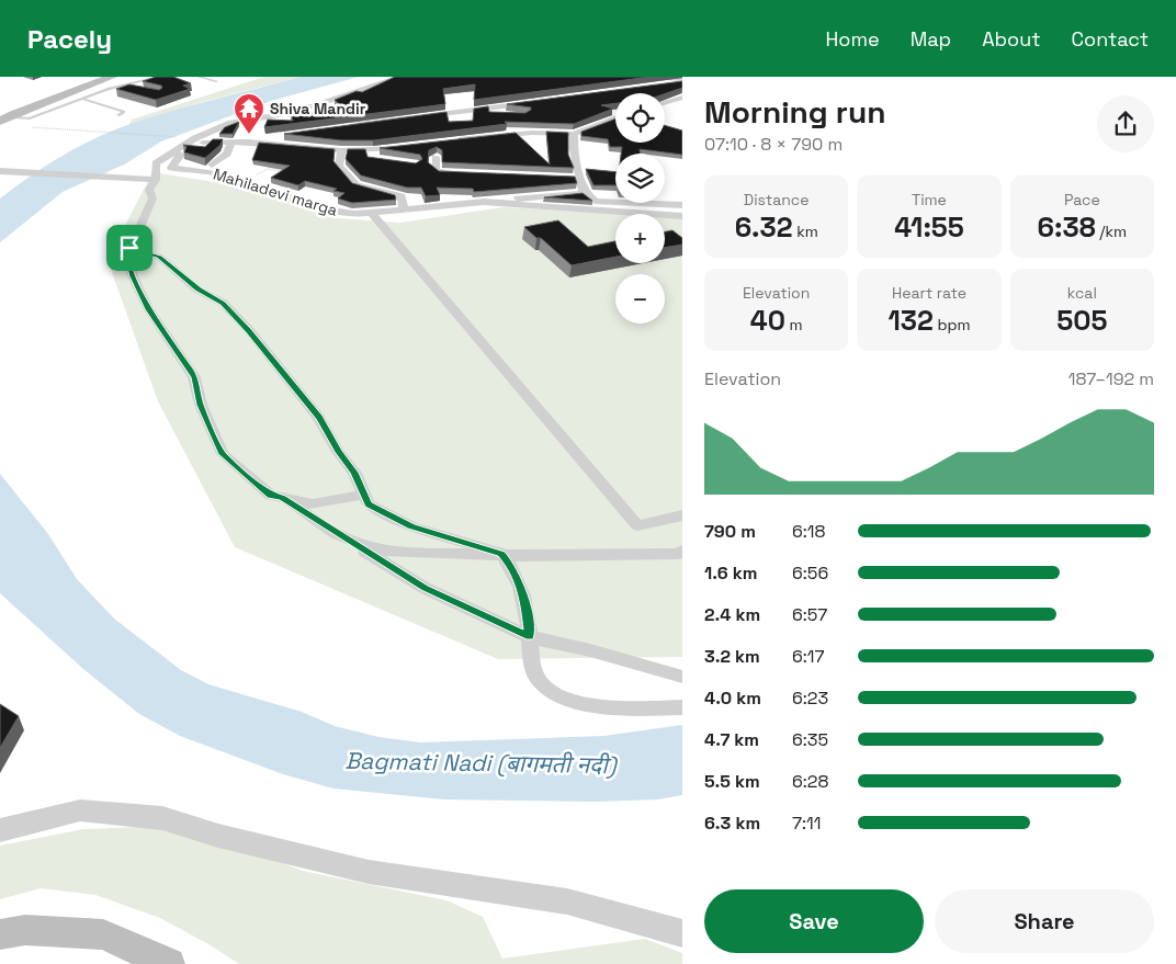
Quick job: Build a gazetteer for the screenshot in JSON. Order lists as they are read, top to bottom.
{
  "streets": {
    "street": ["Mahiladevi marga"]
  },
  "water": ["Bagmati Nadi (बागमती नदी)"],
  "places": {
    "temple": ["Shiva Mandir"]
  },
  "page": {
    "header": "Pacely",
    "nav": [
      "Home",
      "Map",
      "About",
      "Contact"
    ],
    "heading": ["Morning run", "07:10 · 8 × 790 m"],
    "map_buttons": ["+", "−"],
    "stats": [
      ["Distance", "6.32 km"],
      ["Time", "41:55"],
      ["Pace", "6:38 /km"],
      ["Elevation", "40 m"],
      ["Heart rate", "132 bpm"],
      ["kcal", "505"]
    ],
    "chart": ["Elevation", "187–192 m"],
    "list": [
      {
        "name": "790 m",
        "note": "6:18"
      },
      {
        "name": "1.6 km",
        "note": "6:56"
      },
      {
        "name": "2.4 km",
        "note": "6:57"
      },
      {
        "name": "3.2 km",
        "note": "6:17"
      },
      {
        "name": "4.0 km",
        "note": "6:23"
      },
      {
        "name": "4.7 km",
        "note": "6:35"
      },
      {
        "name": "5.5 km",
        "note": "6:28"
      },
      {
        "name": "6.3 km",
        "note": "7:11"
      }
    ],
    "buttons": ["Save", "Share"]
  }
}
